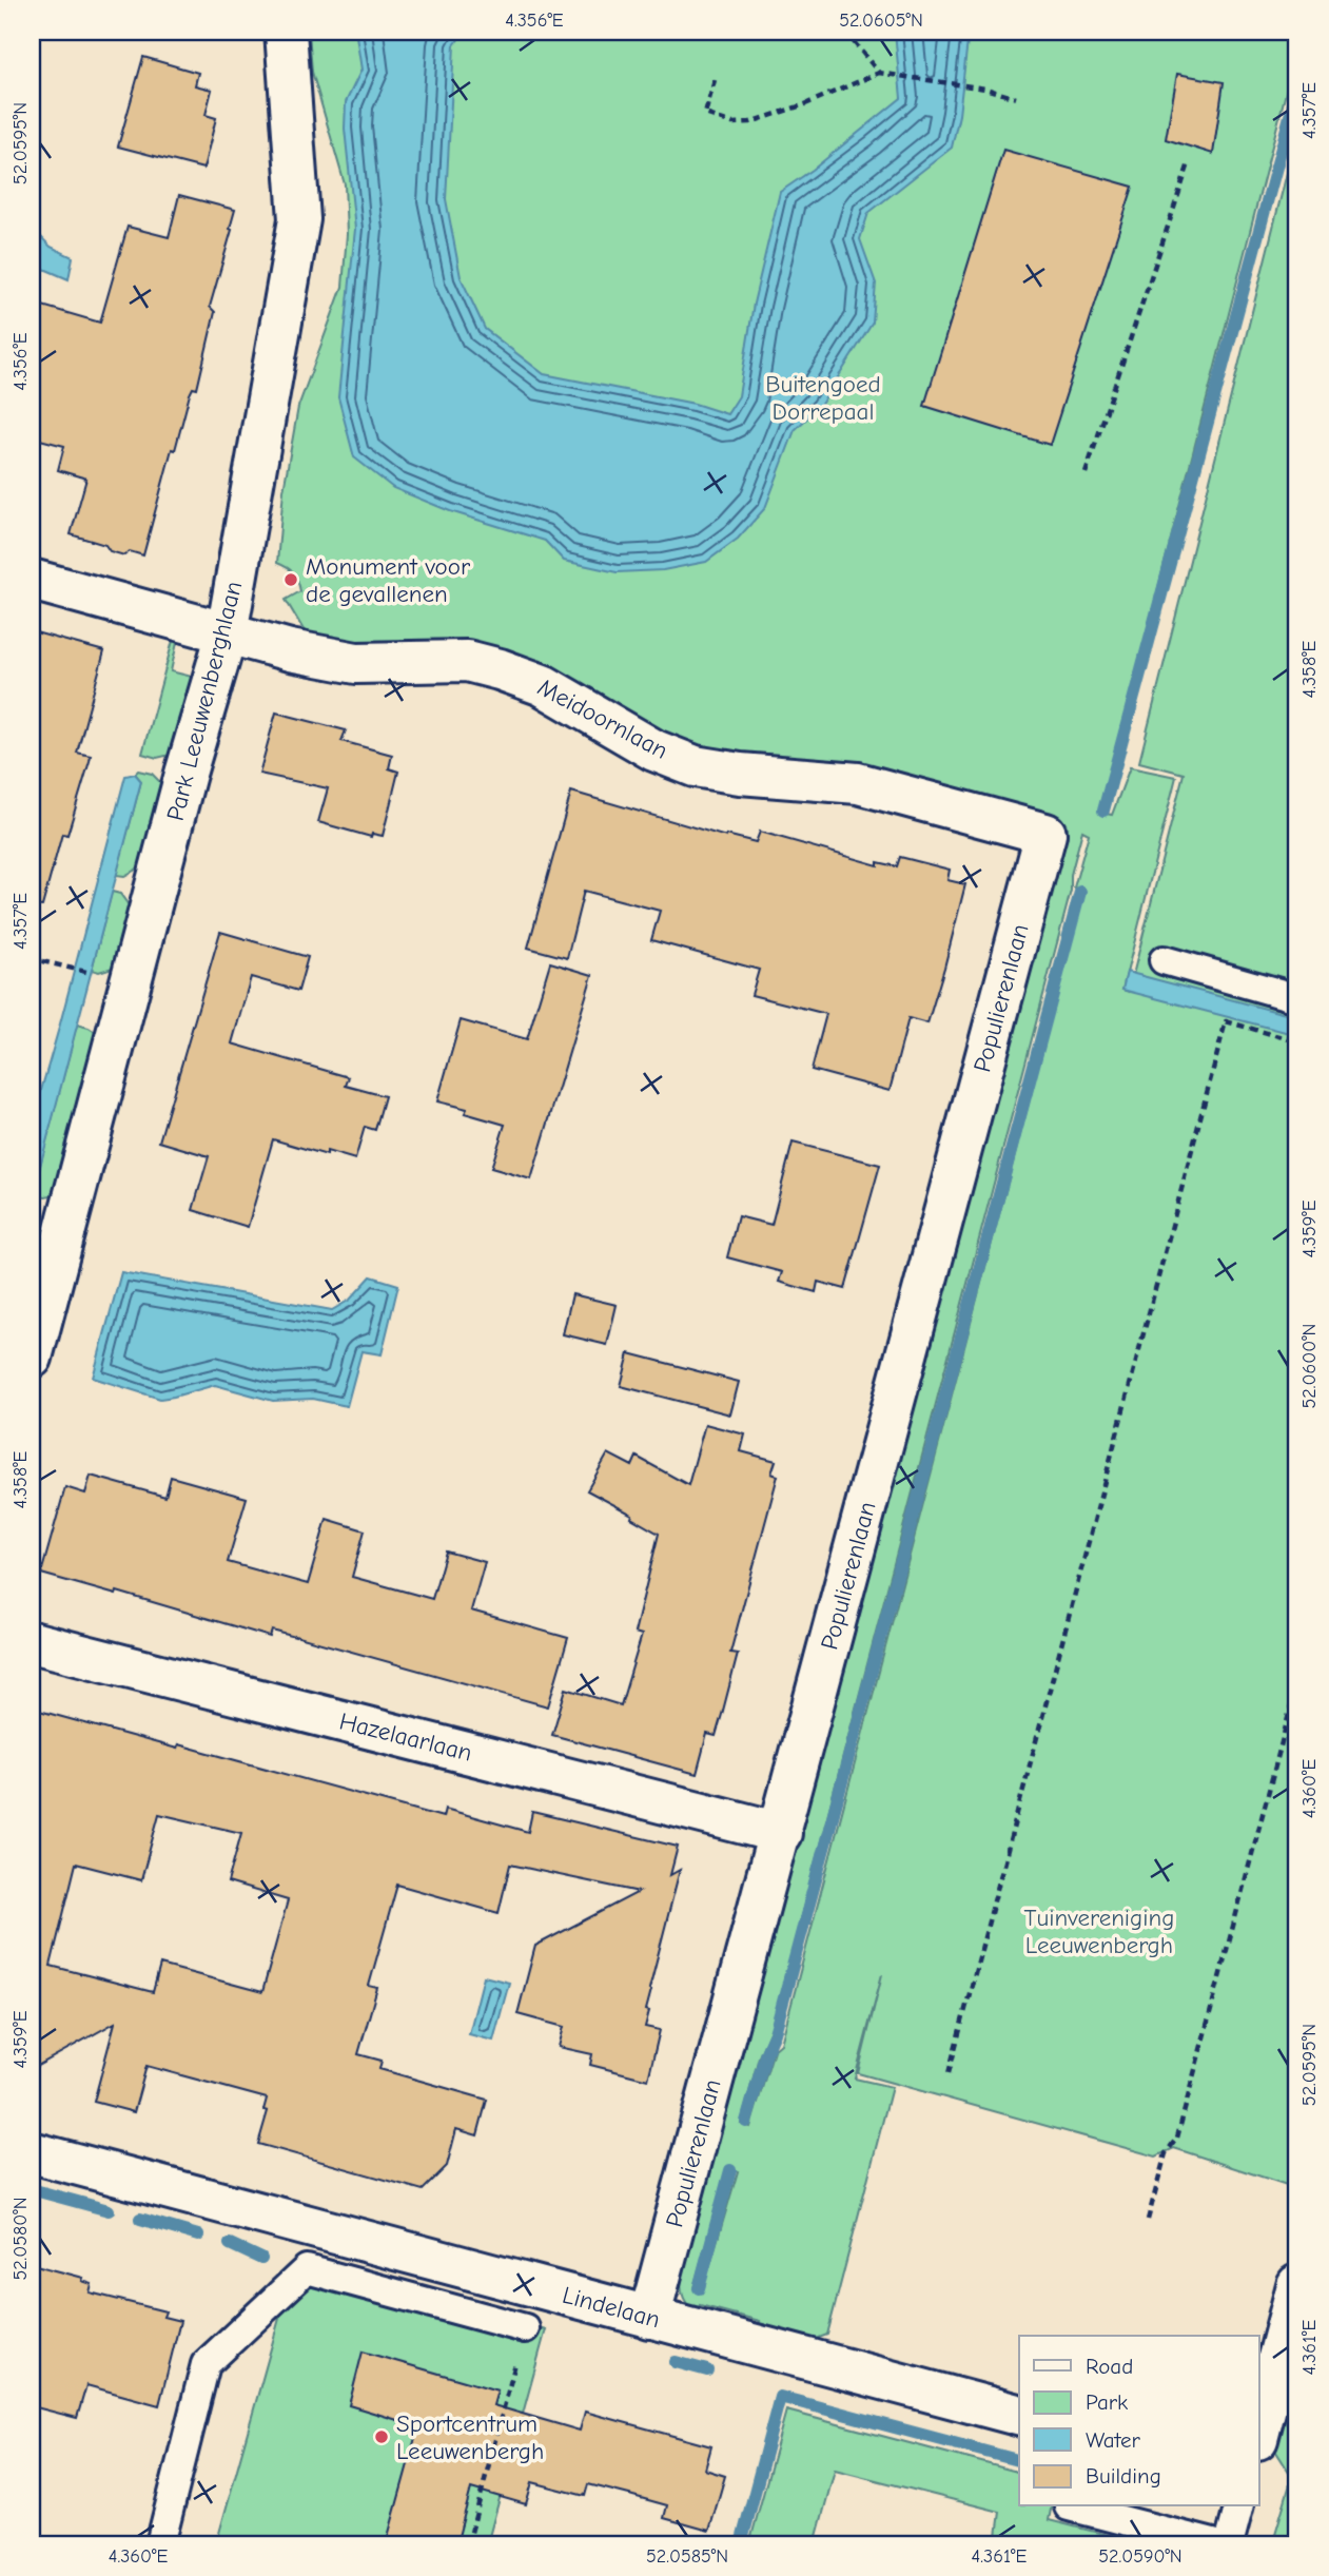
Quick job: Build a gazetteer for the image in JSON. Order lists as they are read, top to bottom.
{
  "streets": {
    "street": [
      "Park Leeuwenberghlaan",
      "Meidoornlaan",
      "Populierenlaan",
      "Hazelaarlaan",
      "Lindelaan"
    ]
  },
  "crossings": [
    ["Park Leeuwenberghlaan", "Meidoornlaan"],
    ["Meidoornlaan", "Populierenlaan"],
    ["Populierenlaan", "Hazelaarlaan"],
    ["Populierenlaan", "Lindelaan"]
  ],
  "parks": ["Buitengoed Dorrepaal", "Tuinvereniging Leeuwenbergh"],
  "places": ["Monument voor de gevallenen", "Sportcentrum Leeuwenbergh"],
  "legend": [
    "Road",
    "Park",
    "Water",
    "Building"
  ],
  "coordinates": [
    "4.356°E",
    "52.0605°N",
    "4.357°E",
    "52.0595°N",
    "4.358°E",
    "4.359°E",
    "52.0600°N",
    "4.360°E",
    "52.0580°N",
    "4.361°E",
    "52.0585°N",
    "52.0590°N"
  ]
}
